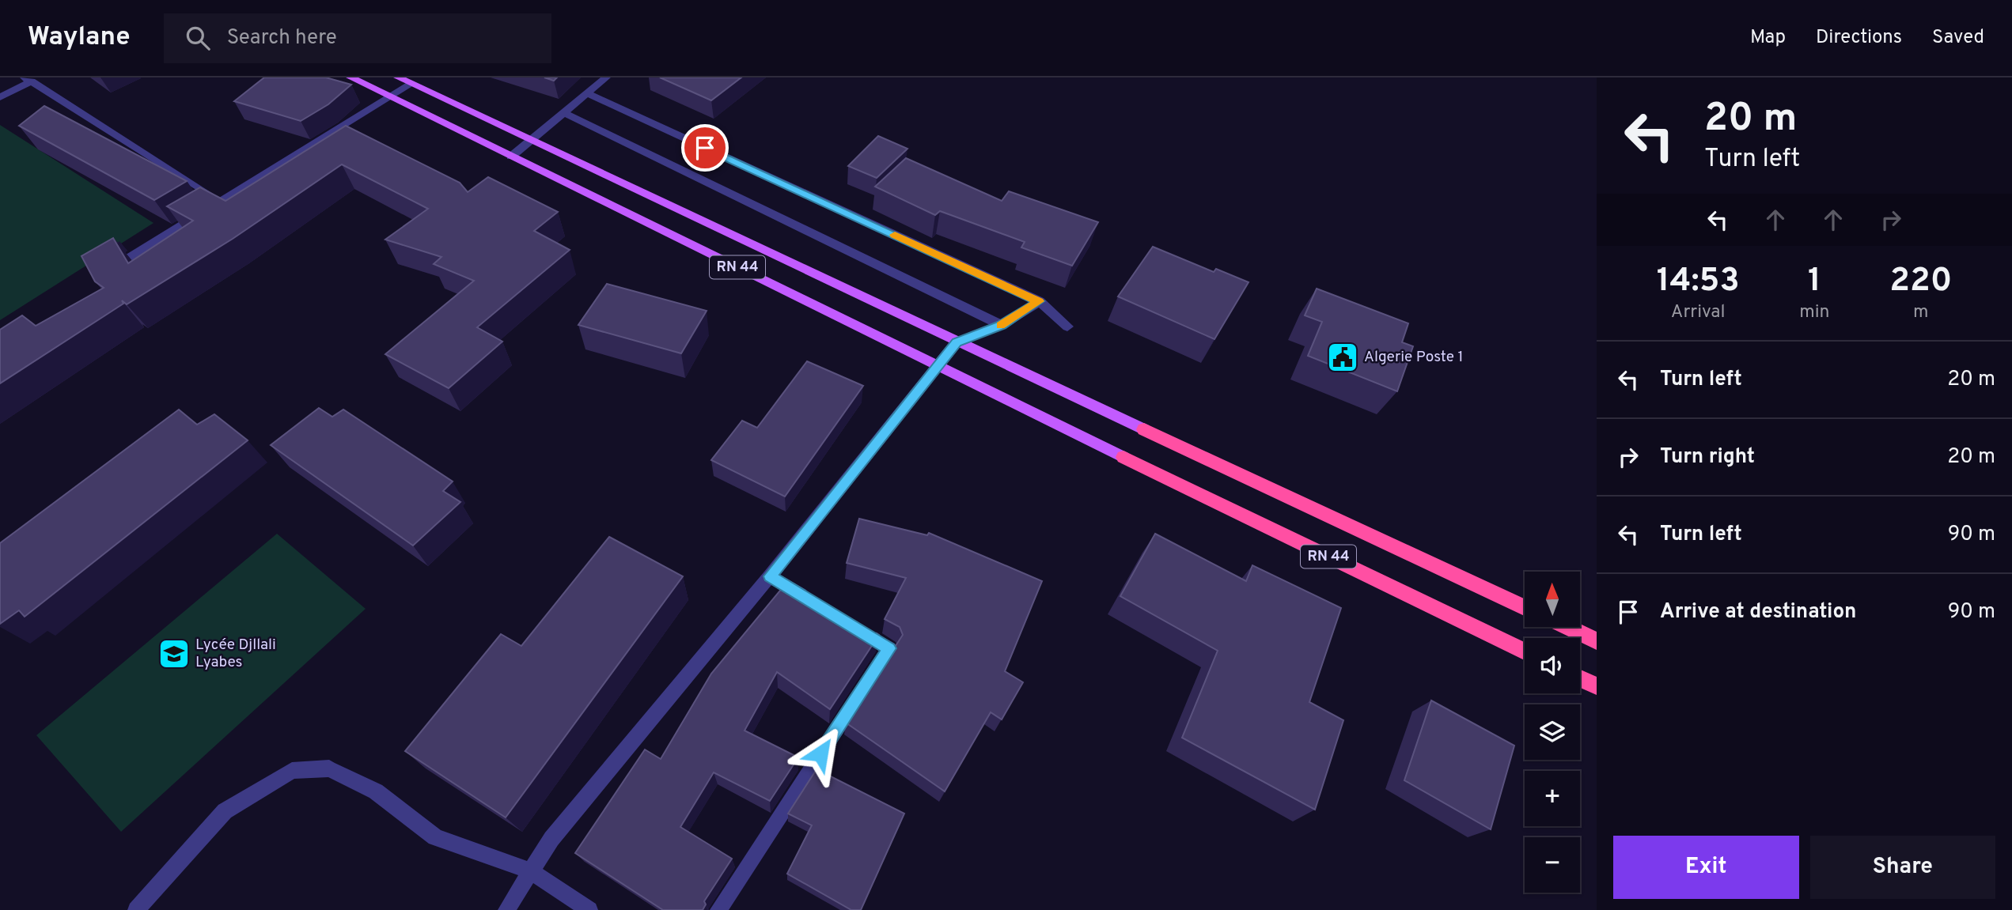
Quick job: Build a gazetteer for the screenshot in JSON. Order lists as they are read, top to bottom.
{
  "streets": {
    "highway": ["RN 44"]
  },
  "places": {
    "public building": ["Algerie Poste 1"],
    "school or university": ["Lycée Djllali Lyabes"]
  },
  "north": "top",
  "page": {
    "header": "Waylane",
    "search": "Search here",
    "nav": ["Map", "Directions", "Saved"],
    "turn": ["20 m", "Turn left"],
    "eta": [
      "14:53",
      "Arrival",
      "1",
      "min",
      "220",
      "m"
    ],
    "list": [
      {
        "name": "Turn left",
        "value": "20 m"
      },
      {
        "name": "Turn right",
        "value": "20 m"
      },
      {
        "name": "Turn left",
        "value": "90 m"
      },
      {
        "name": "Arrive at destination",
        "value": "90 m"
      }
    ],
    "map_buttons": ["+", "−"],
    "buttons": ["Exit", "Share"]
  }
}
